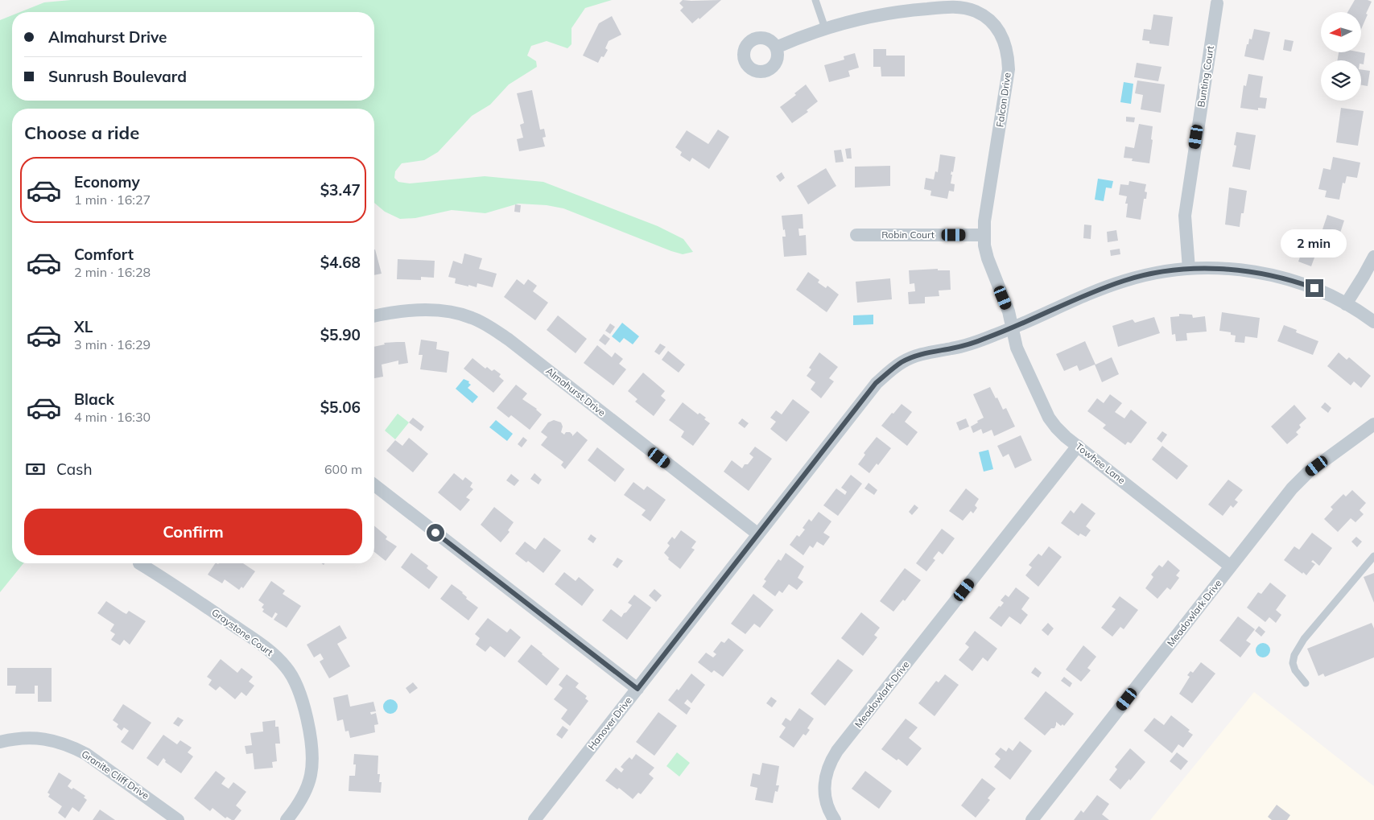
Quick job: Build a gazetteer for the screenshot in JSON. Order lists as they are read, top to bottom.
{
  "streets": {
    "street": [
      "Bunting Court",
      "Falcon Drive",
      "Robin Court",
      "Almahurst Drive",
      "Towhee Lane",
      "Meadowlark Drive",
      "Graystone Court",
      "Hanover Drive",
      "Granite Cliff Drive"
    ]
  },
  "crossings": [
    ["Bunting Court", "Hanover Drive"],
    ["Falcon Drive", "Robin Court"],
    ["Falcon Drive", "Towhee Lane"],
    ["Falcon Drive", "Hanover Drive"],
    ["Almahurst Drive", "Hanover Drive"],
    ["Towhee Lane", "Meadowlark Drive"],
    ["Towhee Lane", "Hanover Drive"]
  ],
  "north": "left",
  "page": {
    "banner": ["Almahurst Drive", "Sunrush Boulevard"],
    "heading": "Choose a ride",
    "list": [
      {
        "name": "Economy",
        "note": "1 min · 16:27",
        "value": "$3.47"
      },
      {
        "name": "Comfort",
        "note": "2 min · 16:28",
        "value": "$4.68"
      },
      {
        "name": "XL",
        "note": "3 min · 16:29",
        "value": "$5.90"
      },
      {
        "name": "Black",
        "note": "4 min · 16:30",
        "value": "$5.06"
      }
    ],
    "bubble": "2 min",
    "pay": ["Cash", "600 m"],
    "buttons": "Confirm"
  }
}
